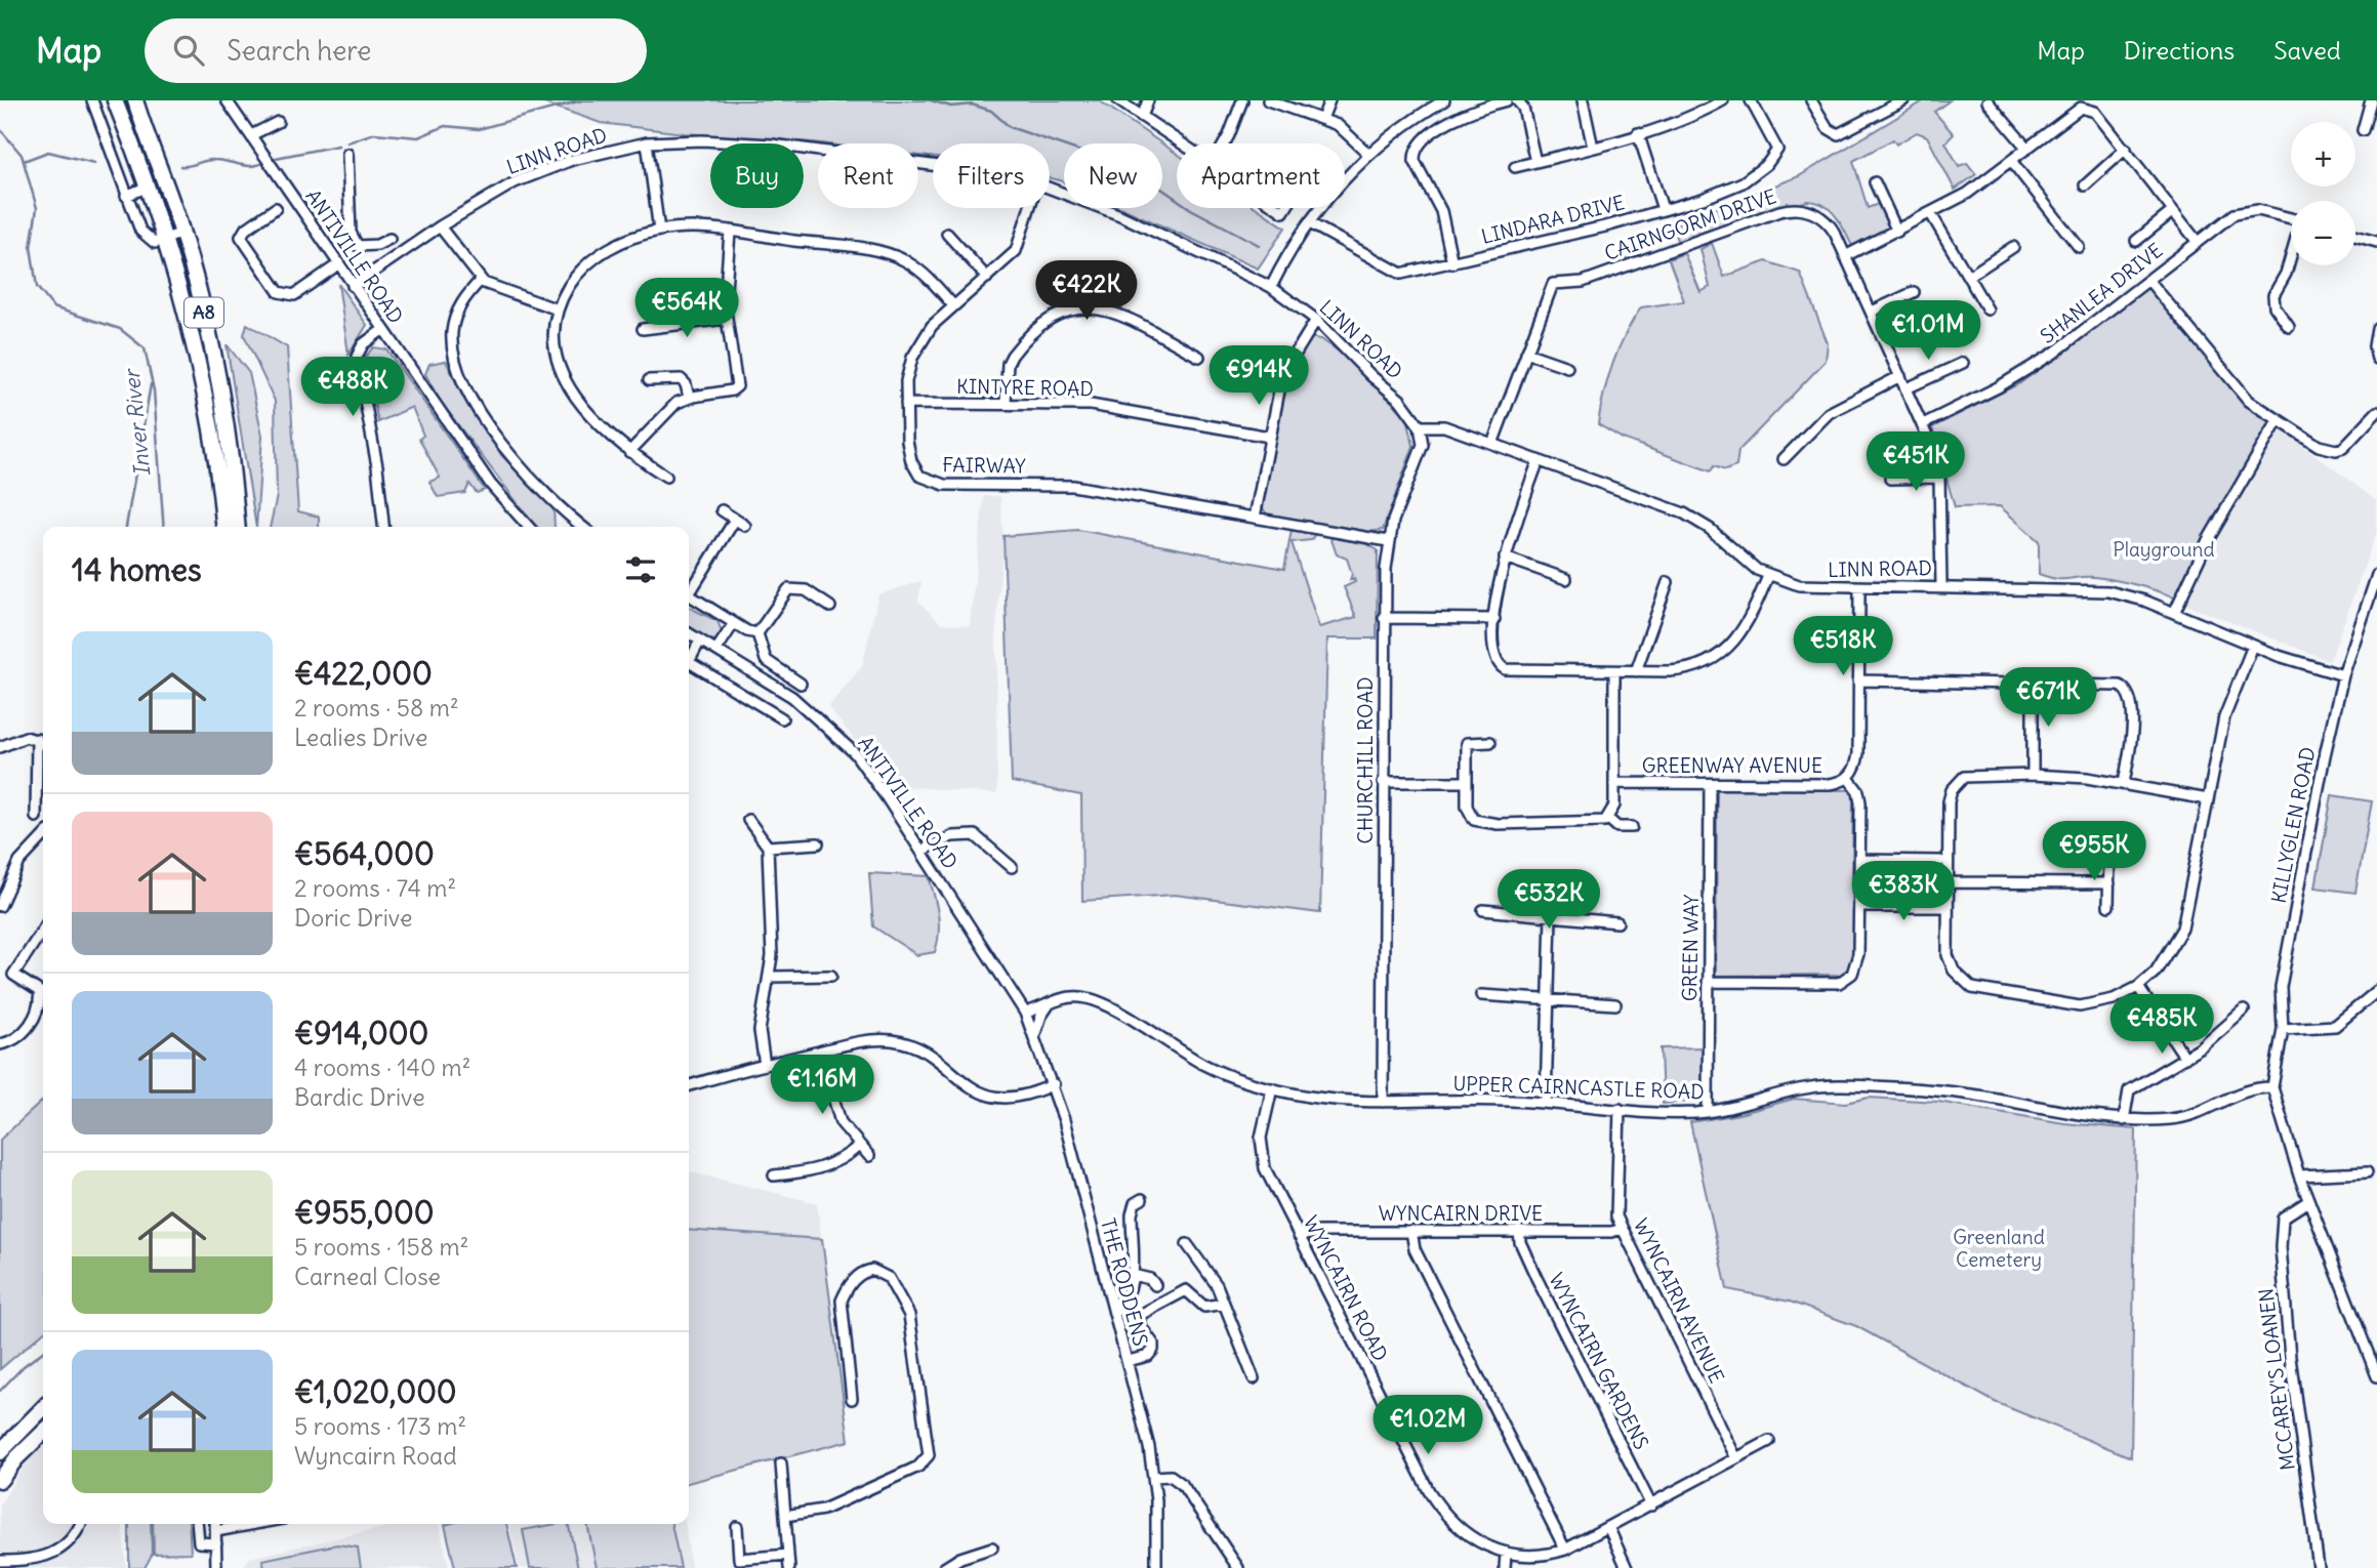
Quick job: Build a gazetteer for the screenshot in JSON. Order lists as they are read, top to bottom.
{
  "streets": {
    "highway": ["A8"],
    "street": [
      "LINN ROAD",
      "LINDARA DRIVE",
      "CAIRNGORM DRIVE",
      "ANTIVILLE ROAD",
      "SHANLEA DRIVE",
      "KINTYRE ROAD",
      "FAIRWAY",
      "CHURCHILL ROAD",
      "GREENWAY AVENUE",
      "KILLYGLEN ROAD",
      "GREEN WAY",
      "UPPER CAIRNCASTLE ROAD",
      "WYNCAIRN DRIVE",
      "THE RODDENS",
      "WYNCAIRN ROAD",
      "WYNCAIRN AVENUE",
      "WYNCAIRN GARDENS",
      "MCCAREY'S LOANEN"
    ]
  },
  "crossings": [
    ["LINN ROAD", "CAIRNGORM DRIVE"],
    ["LINN ROAD", "ANTIVILLE ROAD"],
    ["LINN ROAD", "CHURCHILL ROAD"],
    ["LINN ROAD", "KILLYGLEN ROAD"],
    ["CAIRNGORM DRIVE", "SHANLEA DRIVE"],
    ["ANTIVILLE ROAD", "UPPER CAIRNCASTLE ROAD"],
    ["ANTIVILLE ROAD", "THE RODDENS"],
    ["KINTYRE ROAD", "FAIRWAY"],
    ["FAIRWAY", "CHURCHILL ROAD"],
    ["CHURCHILL ROAD", "UPPER CAIRNCASTLE ROAD"],
    ["GREENWAY AVENUE", "GREEN WAY"],
    ["KILLYGLEN ROAD", "UPPER CAIRNCASTLE ROAD"],
    ["GREEN WAY", "UPPER CAIRNCASTLE ROAD"],
    ["UPPER CAIRNCASTLE ROAD", "THE RODDENS"],
    ["UPPER CAIRNCASTLE ROAD", "WYNCAIRN ROAD"],
    ["UPPER CAIRNCASTLE ROAD", "WYNCAIRN AVENUE"],
    ["WYNCAIRN DRIVE", "WYNCAIRN ROAD"],
    ["WYNCAIRN DRIVE", "WYNCAIRN AVENUE"],
    ["WYNCAIRN DRIVE", "WYNCAIRN GARDENS"],
    ["WYNCAIRN ROAD", "WYNCAIRN AVENUE"],
    ["WYNCAIRN ROAD", "WYNCAIRN GARDENS"]
  ],
  "water": ["Inver River"],
  "parks": ["Playground", "Greenland Cemetery"],
  "page": {
    "header": "Map",
    "search": "Search here",
    "nav": ["Map", "Directions", "Saved"],
    "map_buttons": ["+", "−"],
    "chip": [
      "Buy",
      "Rent",
      "Filters",
      "New",
      "Apartment"
    ],
    "price": [
      "€422K",
      "€564K",
      "€1.01M",
      "€914K",
      "€488K",
      "€451K",
      "€518K",
      "€671K",
      "€955K",
      "€383K",
      "€532K",
      "€485K",
      "€1.16M",
      "€1.02M"
    ],
    "heading": "14 homes",
    "list": [
      {
        "name": "€422,000",
        "note": "2 rooms · 58 m² · Lealies Drive"
      },
      {
        "name": "€564,000",
        "note": "2 rooms · 74 m² · Doric Drive"
      },
      {
        "name": "€914,000",
        "note": "4 rooms · 140 m² · Bardic Drive"
      },
      {
        "name": "€955,000",
        "note": "5 rooms · 158 m² · Carneal Close"
      },
      {
        "name": "€1,020,000",
        "note": "5 rooms · 173 m² · Wyncairn Road"
      }
    ]
  }
}
